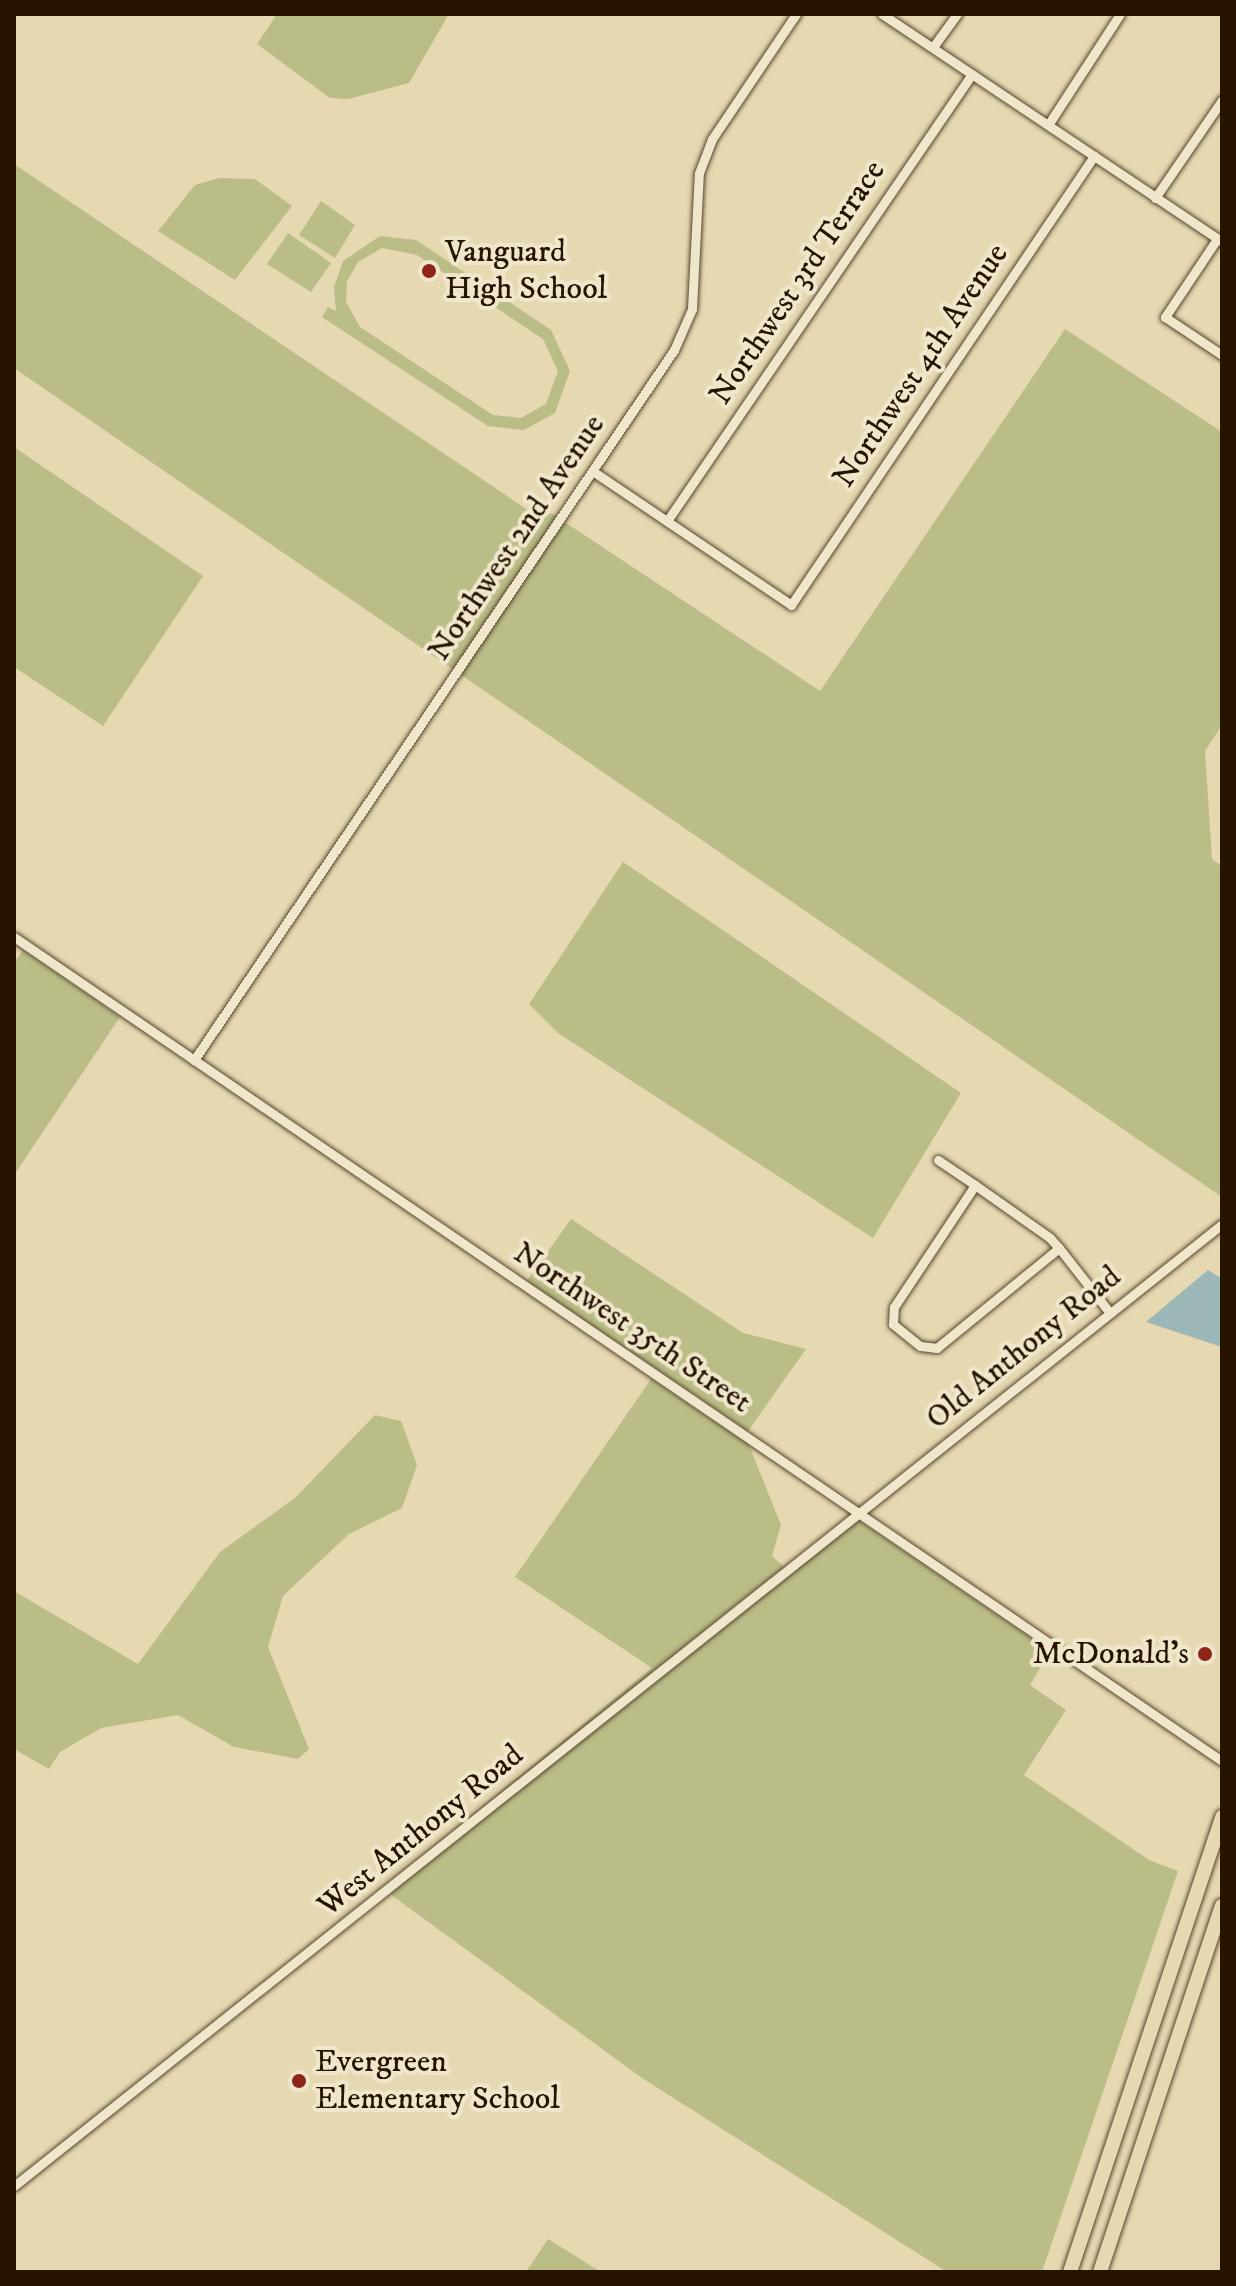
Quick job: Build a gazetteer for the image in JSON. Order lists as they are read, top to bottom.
{
  "streets": {
    "street": [
      "Northwest 3rd Terrace",
      "Northwest 4th Avenue",
      "Northwest 2nd Avenue",
      "Northwest 35th Street",
      "Old Anthony Road",
      "West Anthony Road"
    ]
  },
  "crossings": [
    ["Northwest 3rd Terrace", "Northwest 4th Avenue"],
    ["Northwest 2nd Avenue", "Northwest 35th Street"],
    ["Northwest 35th Street", "Old Anthony Road"],
    ["Northwest 35th Street", "West Anthony Road"],
    ["Old Anthony Road", "West Anthony Road"]
  ],
  "places": ["Vanguard High School", "McDonald's", "Evergreen Elementary School"]
}
